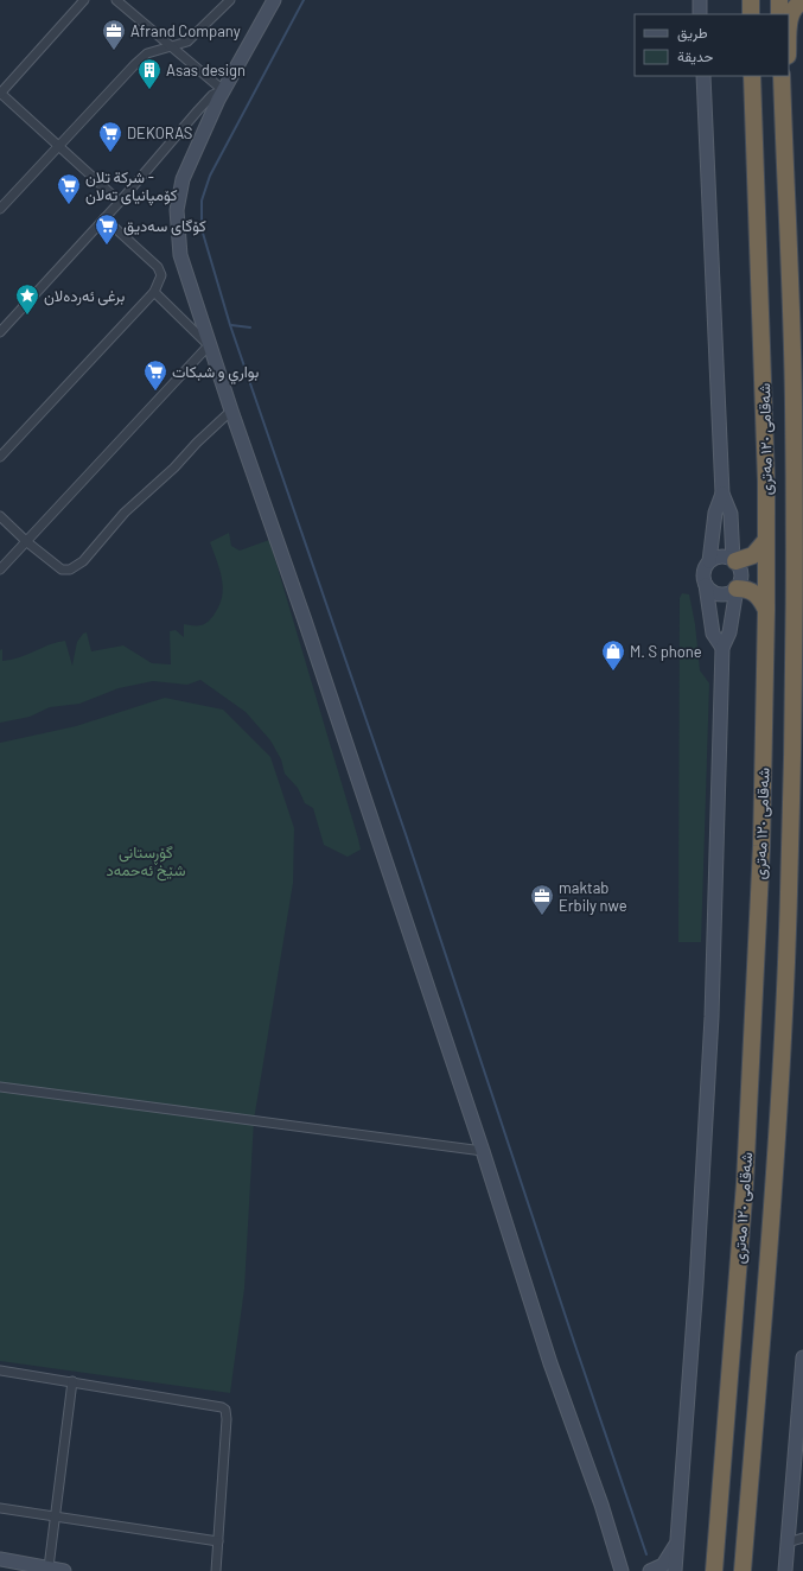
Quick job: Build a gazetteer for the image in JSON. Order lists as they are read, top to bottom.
{
  "streets": {
    "highway": ["شەقامی ١٢٠ مەتری"]
  },
  "parks": ["گۆڕستانی شێخ ئەحمەد"],
  "places": {
    "office": ["Afrand Company", "maktab Erbily nwe"],
    "building": ["Asas design"],
    "supermarket": [
      "DEKORAS",
      "شركة تلان - کۆمپانیای تەلان",
      "کۆگای سەدیق",
      "بواري و شبكات"
    ],
    "place": ["برغی ئەردەلان"],
    "shop": ["M. S phone"]
  },
  "legend": ["طريق", "حديقة"]
}
